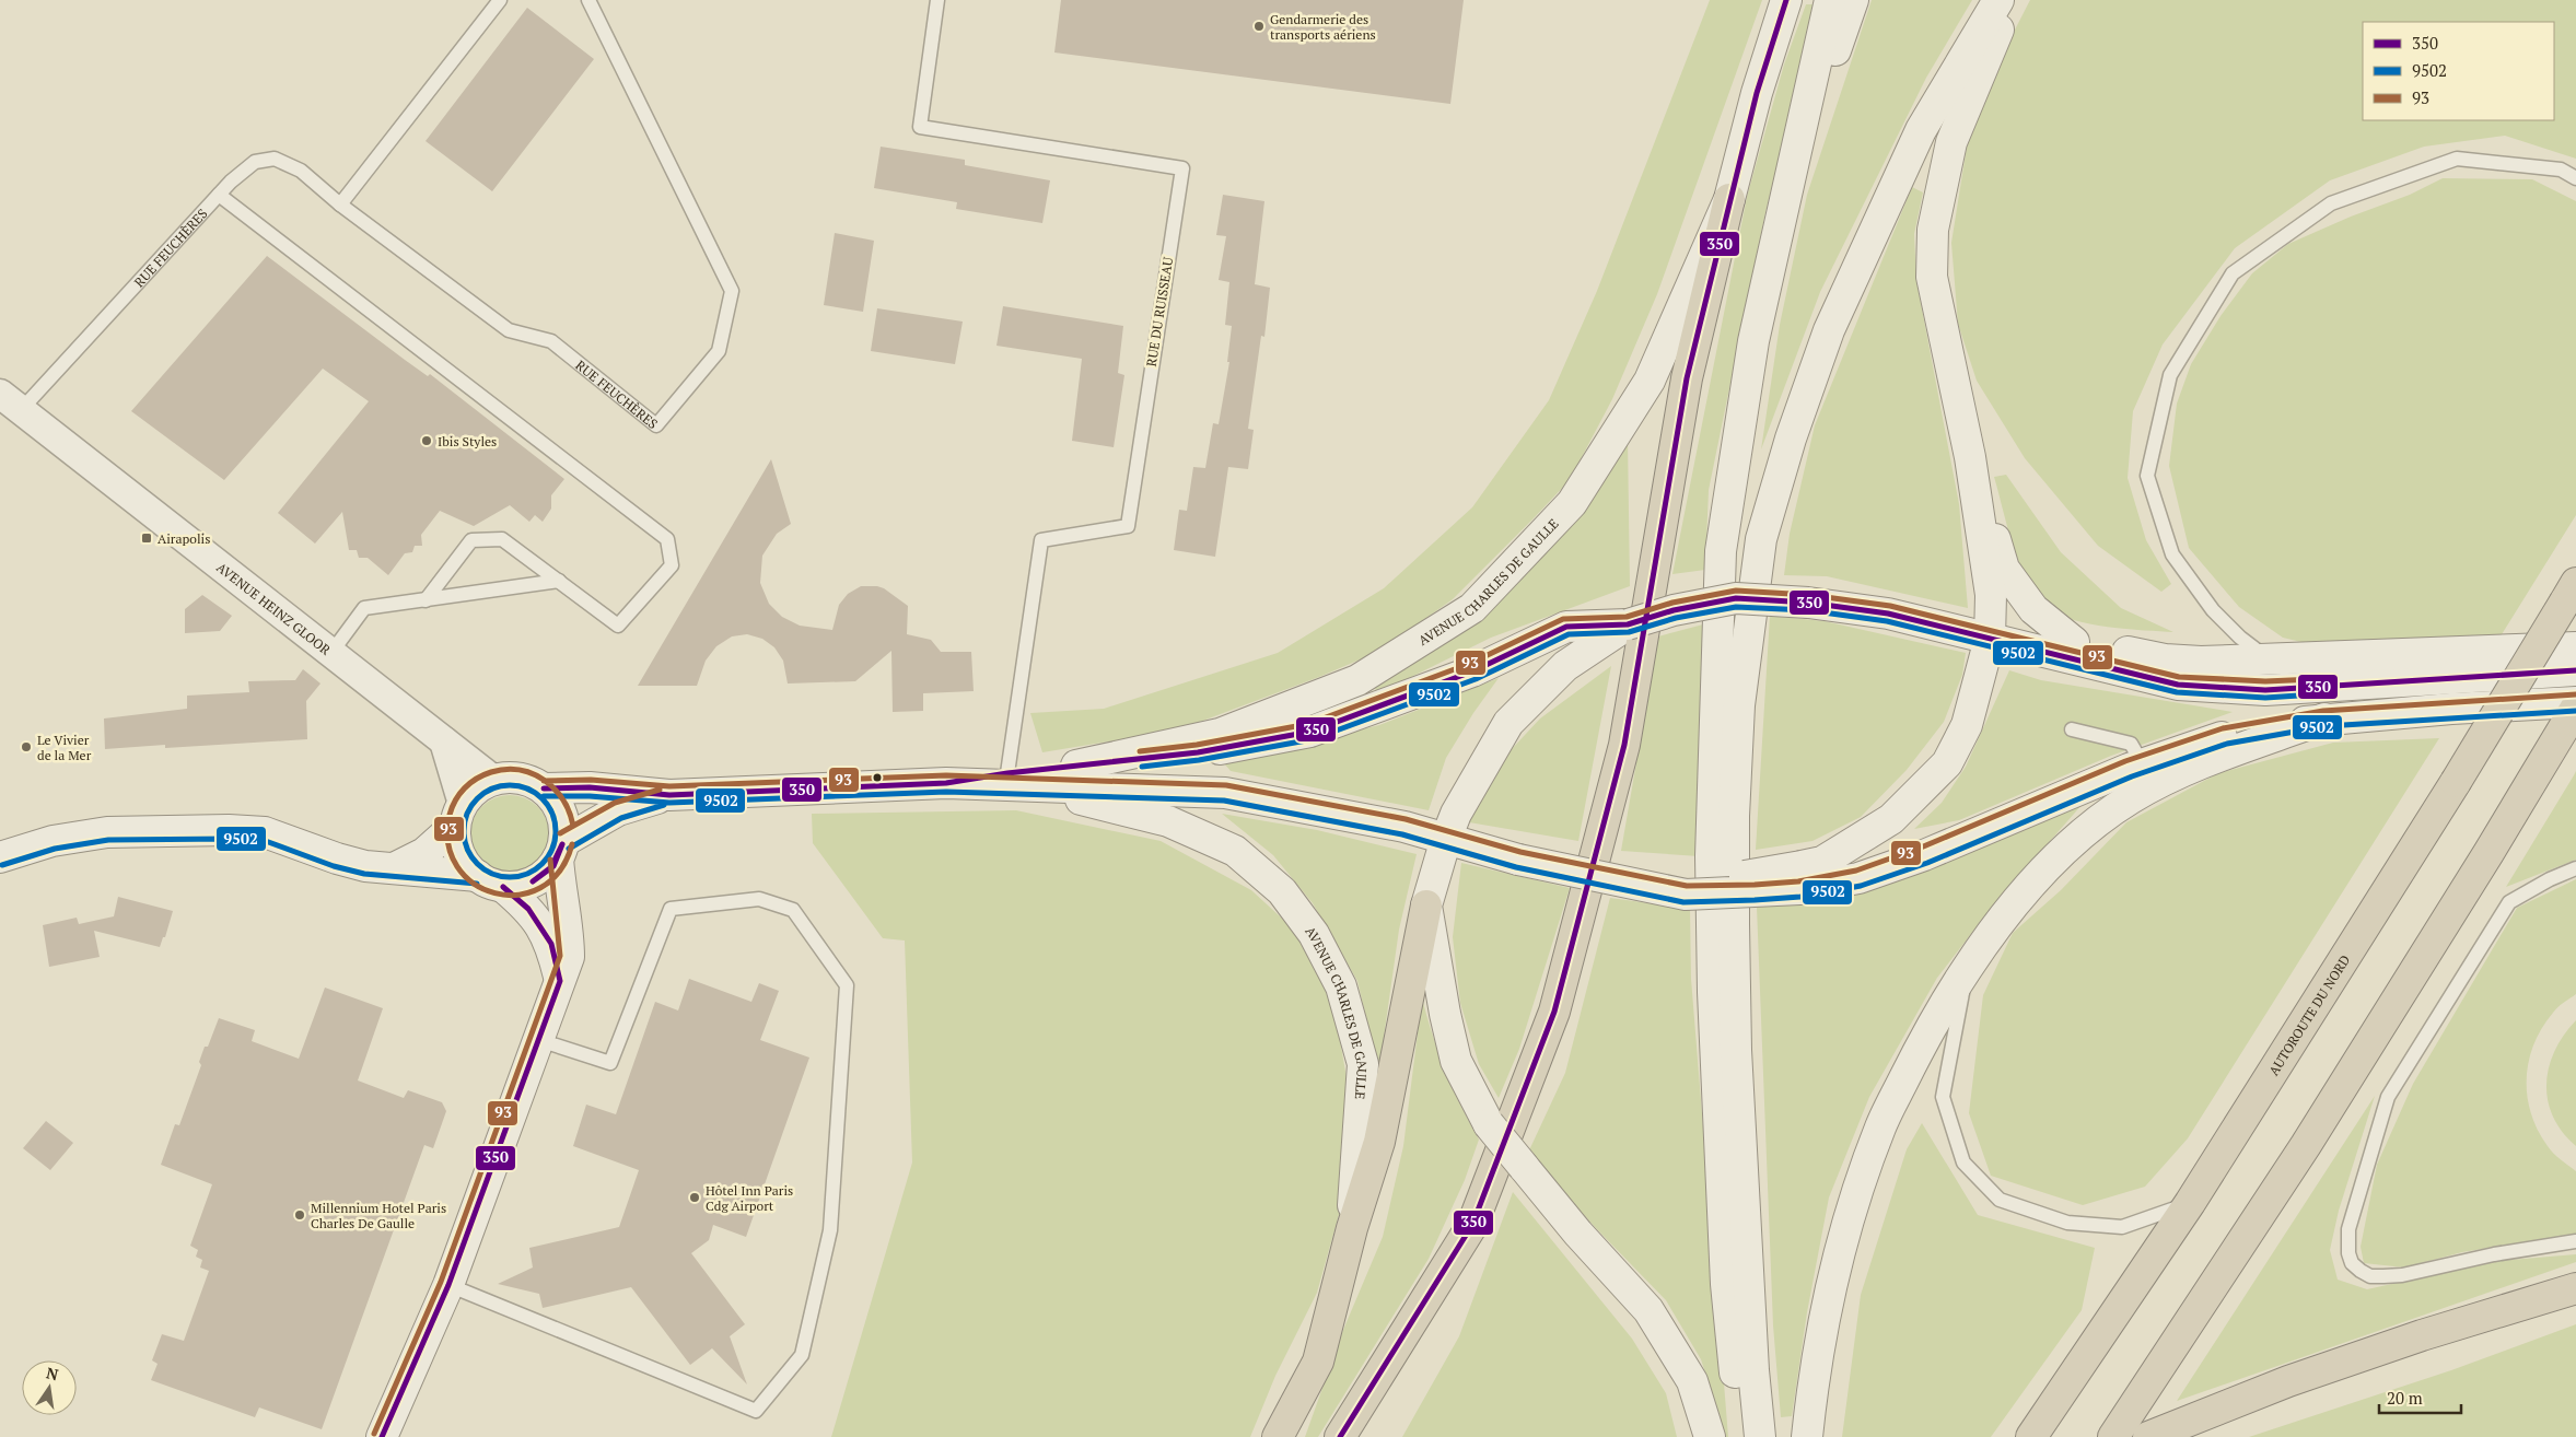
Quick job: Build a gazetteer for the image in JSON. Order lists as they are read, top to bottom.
{
  "streets": {
    "highway": ["AUTOROUTE DU NORD"],
    "main road": ["AVENUE CHARLES DE GAULLE"],
    "street": ["AVENUE HEINZ GLOOR"],
    "lane": ["RUE FEUCHÈRES", "RUE DU RUISSEAU"]
  },
  "crossings": [
    ["RUE FEUCHÈRES", "AVENUE HEINZ GLOOR"],
    ["RUE DU RUISSEAU", "AVENUE CHARLES DE GAULLE"],
    ["AVENUE CHARLES DE GAULLE", "AVENUE HEINZ GLOOR"]
  ],
  "places": {
    "other": [
      "Gendarmerie des transports aériens",
      "Ibis Styles",
      "Le Vivier de la Mer",
      "Hôtel Inn Paris Cdg Airport",
      "Millennium Hotel Paris Charles De Gaulle"
    ],
    "transit": ["Airapolis"]
  },
  "lines": ["transit line 350", "transit line 93", "transit line 9502"],
  "legend": ["350", "9502", "93"],
  "scale_bar": "20 m",
  "north": "top"
}
